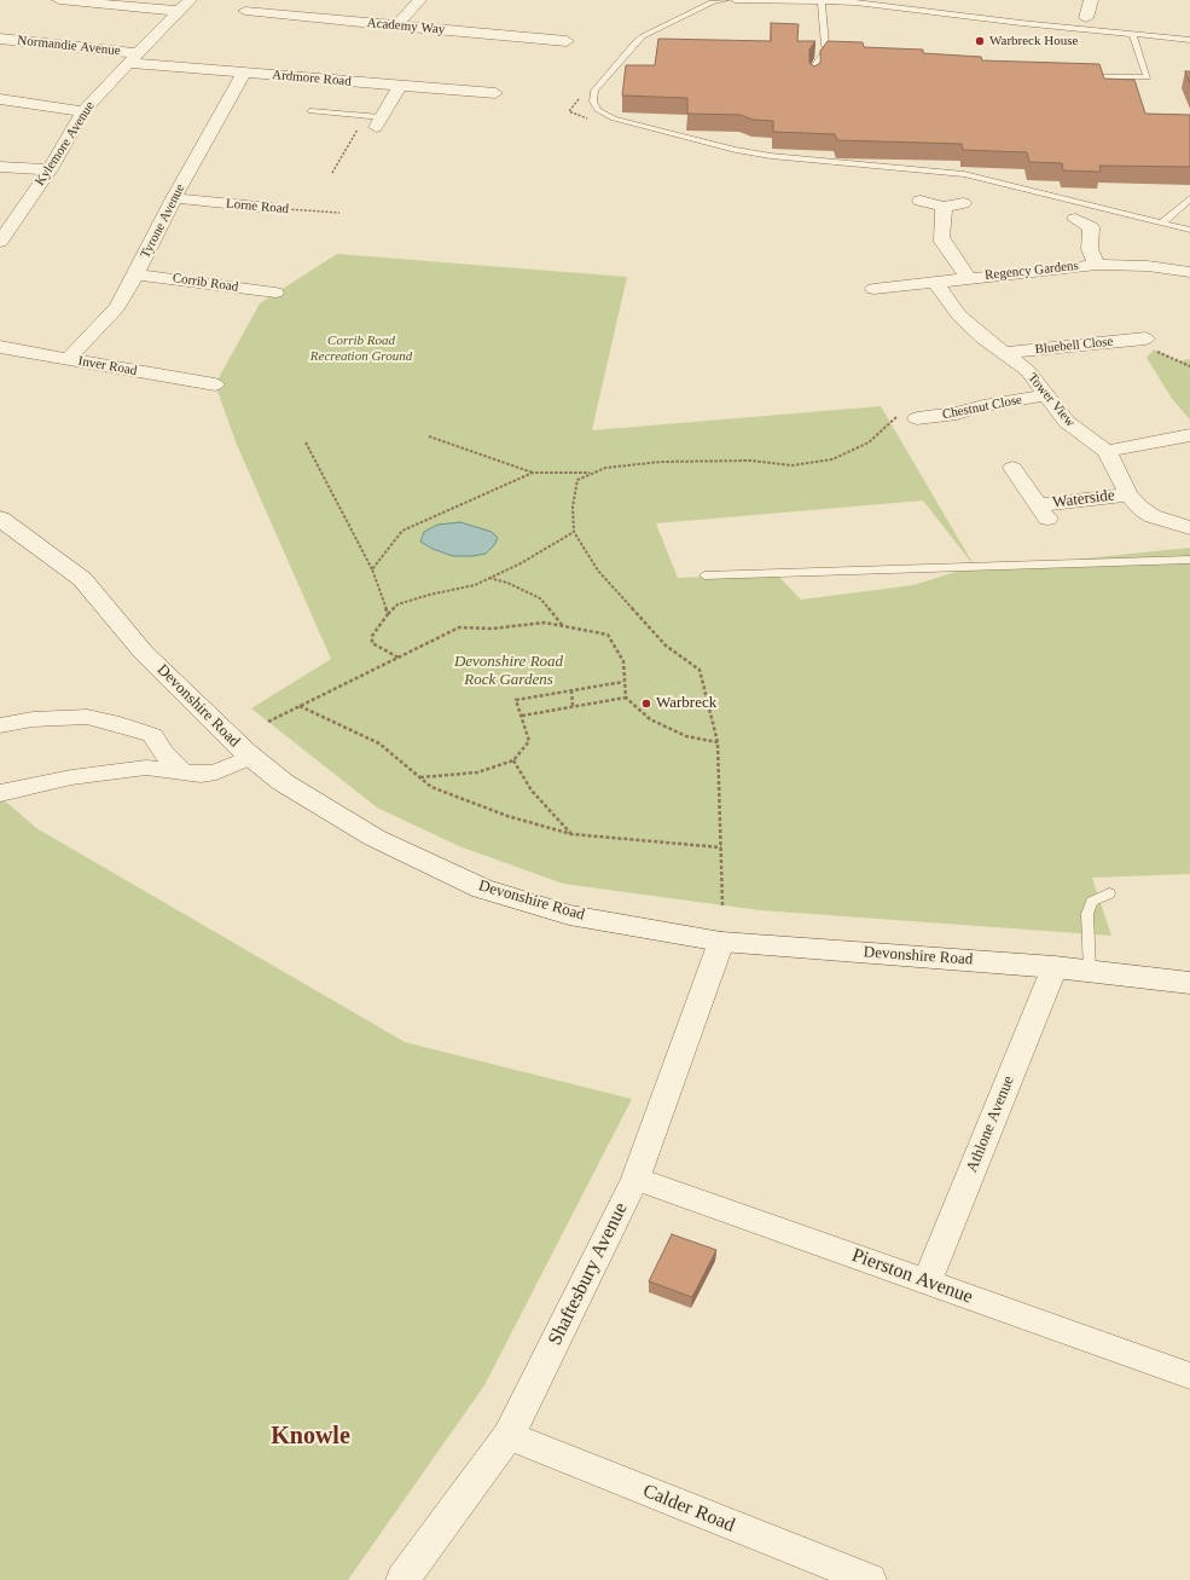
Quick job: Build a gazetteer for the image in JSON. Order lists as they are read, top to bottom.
{
  "streets": {
    "main road": ["Devonshire Road"],
    "street": [
      "Academy Way",
      "Normandie Avenue",
      "Ardmore Road",
      "Kylemore Avenue",
      "Lorne Road",
      "Tyrone Avenue",
      "Regency Gardens",
      "Corrib Road",
      "Bluebell Close",
      "Inver Road",
      "Tower View",
      "Chestnut Close",
      "Waterside",
      "Athlone Avenue",
      "Shaftesbury Avenue",
      "Pierston Avenue",
      "Calder Road"
    ]
  },
  "crossings": [
    ["Normandie Avenue", "Ardmore Road"],
    ["Normandie Avenue", "Kylemore Avenue"],
    ["Ardmore Road", "Kylemore Avenue"],
    ["Ardmore Road", "Tyrone Avenue"],
    ["Lorne Road", "Tyrone Avenue"],
    ["Tyrone Avenue", "Corrib Road"],
    ["Tyrone Avenue", "Inver Road"],
    ["Regency Gardens", "Tower View"],
    ["Bluebell Close", "Tower View"],
    ["Tower View", "Chestnut Close"],
    ["Tower View", "Waterside"],
    ["Devonshire Road", "Athlone Avenue"],
    ["Devonshire Road", "Shaftesbury Avenue"],
    ["Athlone Avenue", "Pierston Avenue"],
    ["Shaftesbury Avenue", "Pierston Avenue"],
    ["Shaftesbury Avenue", "Calder Road"]
  ],
  "districts": ["Knowle"],
  "parks": ["Corrib Road Recreation Ground", "Devonshire Road Rock Gardens"],
  "places": ["Warbreck House", "Warbreck"]
}
